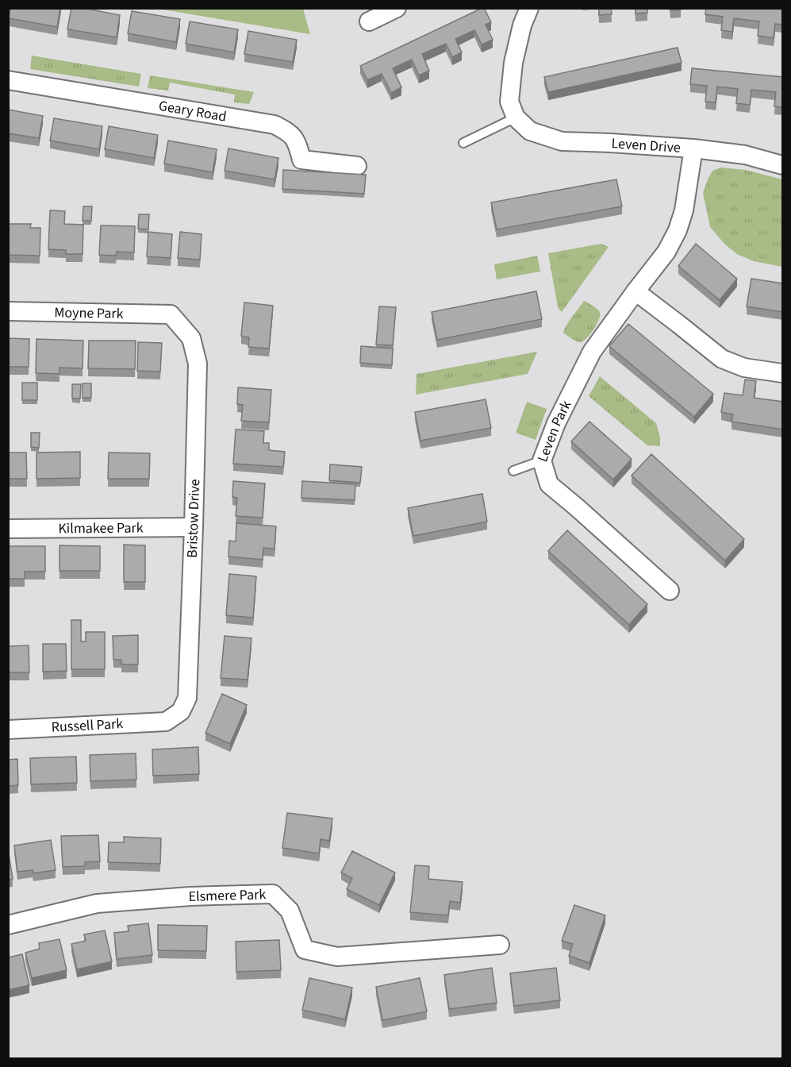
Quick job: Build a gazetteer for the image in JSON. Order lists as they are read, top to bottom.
{
  "streets": {
    "street": [
      "Geary Road",
      "Leven Drive",
      "Moyne Park",
      "Leven Park",
      "Bristow Drive",
      "Kilmakee Park",
      "Russell Park",
      "Elsmere Park"
    ]
  },
  "crossings": [
    ["Leven Drive", "Leven Park"],
    ["Moyne Park", "Bristow Drive"],
    ["Bristow Drive", "Kilmakee Park"],
    ["Bristow Drive", "Russell Park"]
  ]
}
